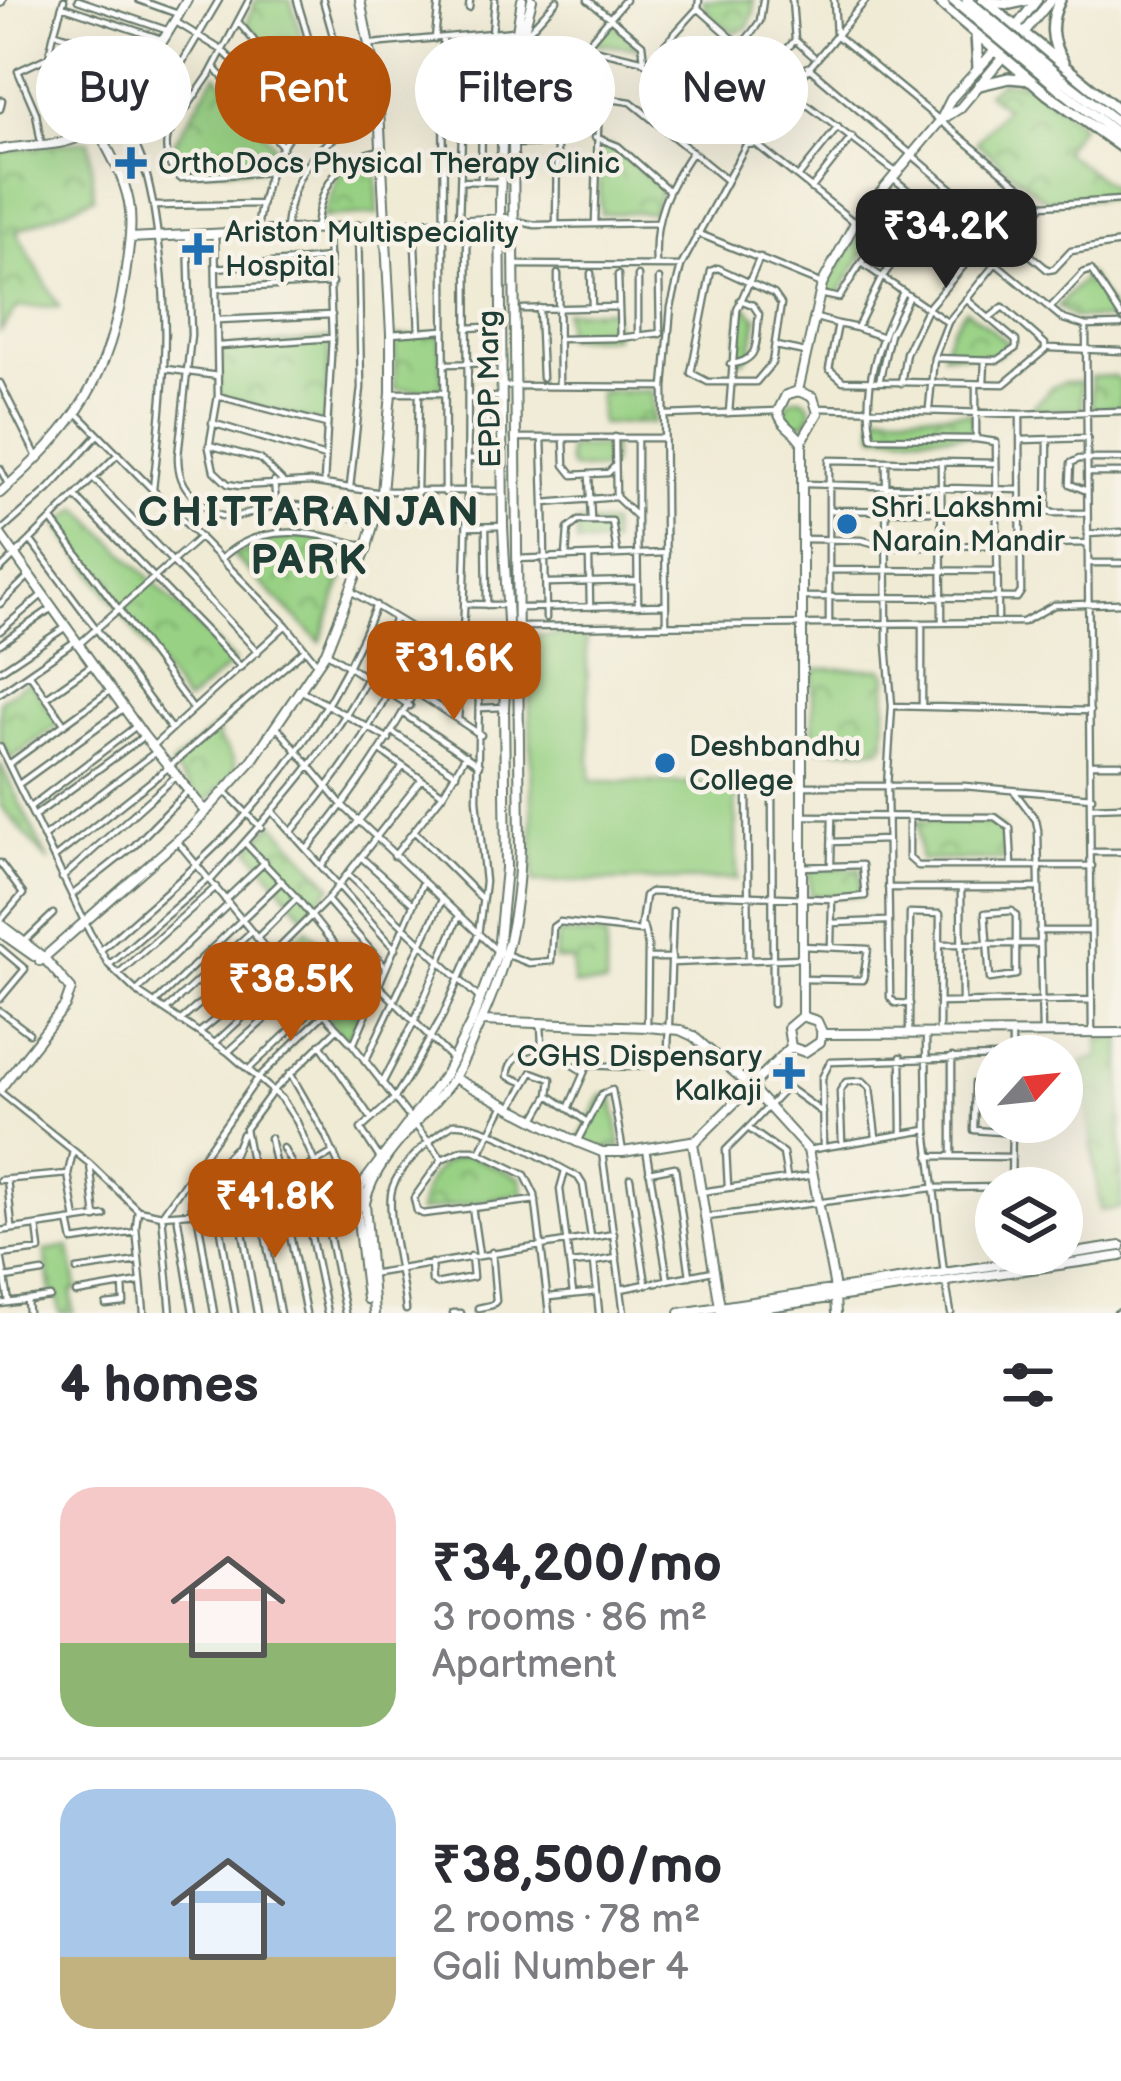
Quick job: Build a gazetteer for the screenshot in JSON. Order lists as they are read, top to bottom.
{
  "streets": {
    "street": ["EPDP Marg"]
  },
  "districts": ["CHITTARANJAN PARK"],
  "places": {
    "health": ["OrthoDocs Physical Therapy Clinic", "Ariston Multispeciality Hospital", "CGHS Dispensary Kalkaji"],
    "other": ["Shri Lakshmi Narain Mandir", "Deshbandhu College"]
  },
  "north": "top right",
  "page": {
    "chip": [
      "Buy",
      "Rent",
      "Filters",
      "New"
    ],
    "price": [
      "₹34.2K",
      "₹31.6K",
      "₹38.5K",
      "₹41.8K"
    ],
    "heading": "4 homes",
    "list": [
      {
        "name": "₹34,200/mo",
        "note": "3 rooms · 86 m² · Apartment"
      },
      {
        "name": "₹38,500/mo",
        "note": "2 rooms · 78 m² · Gali Number 4"
      }
    ]
  }
}
